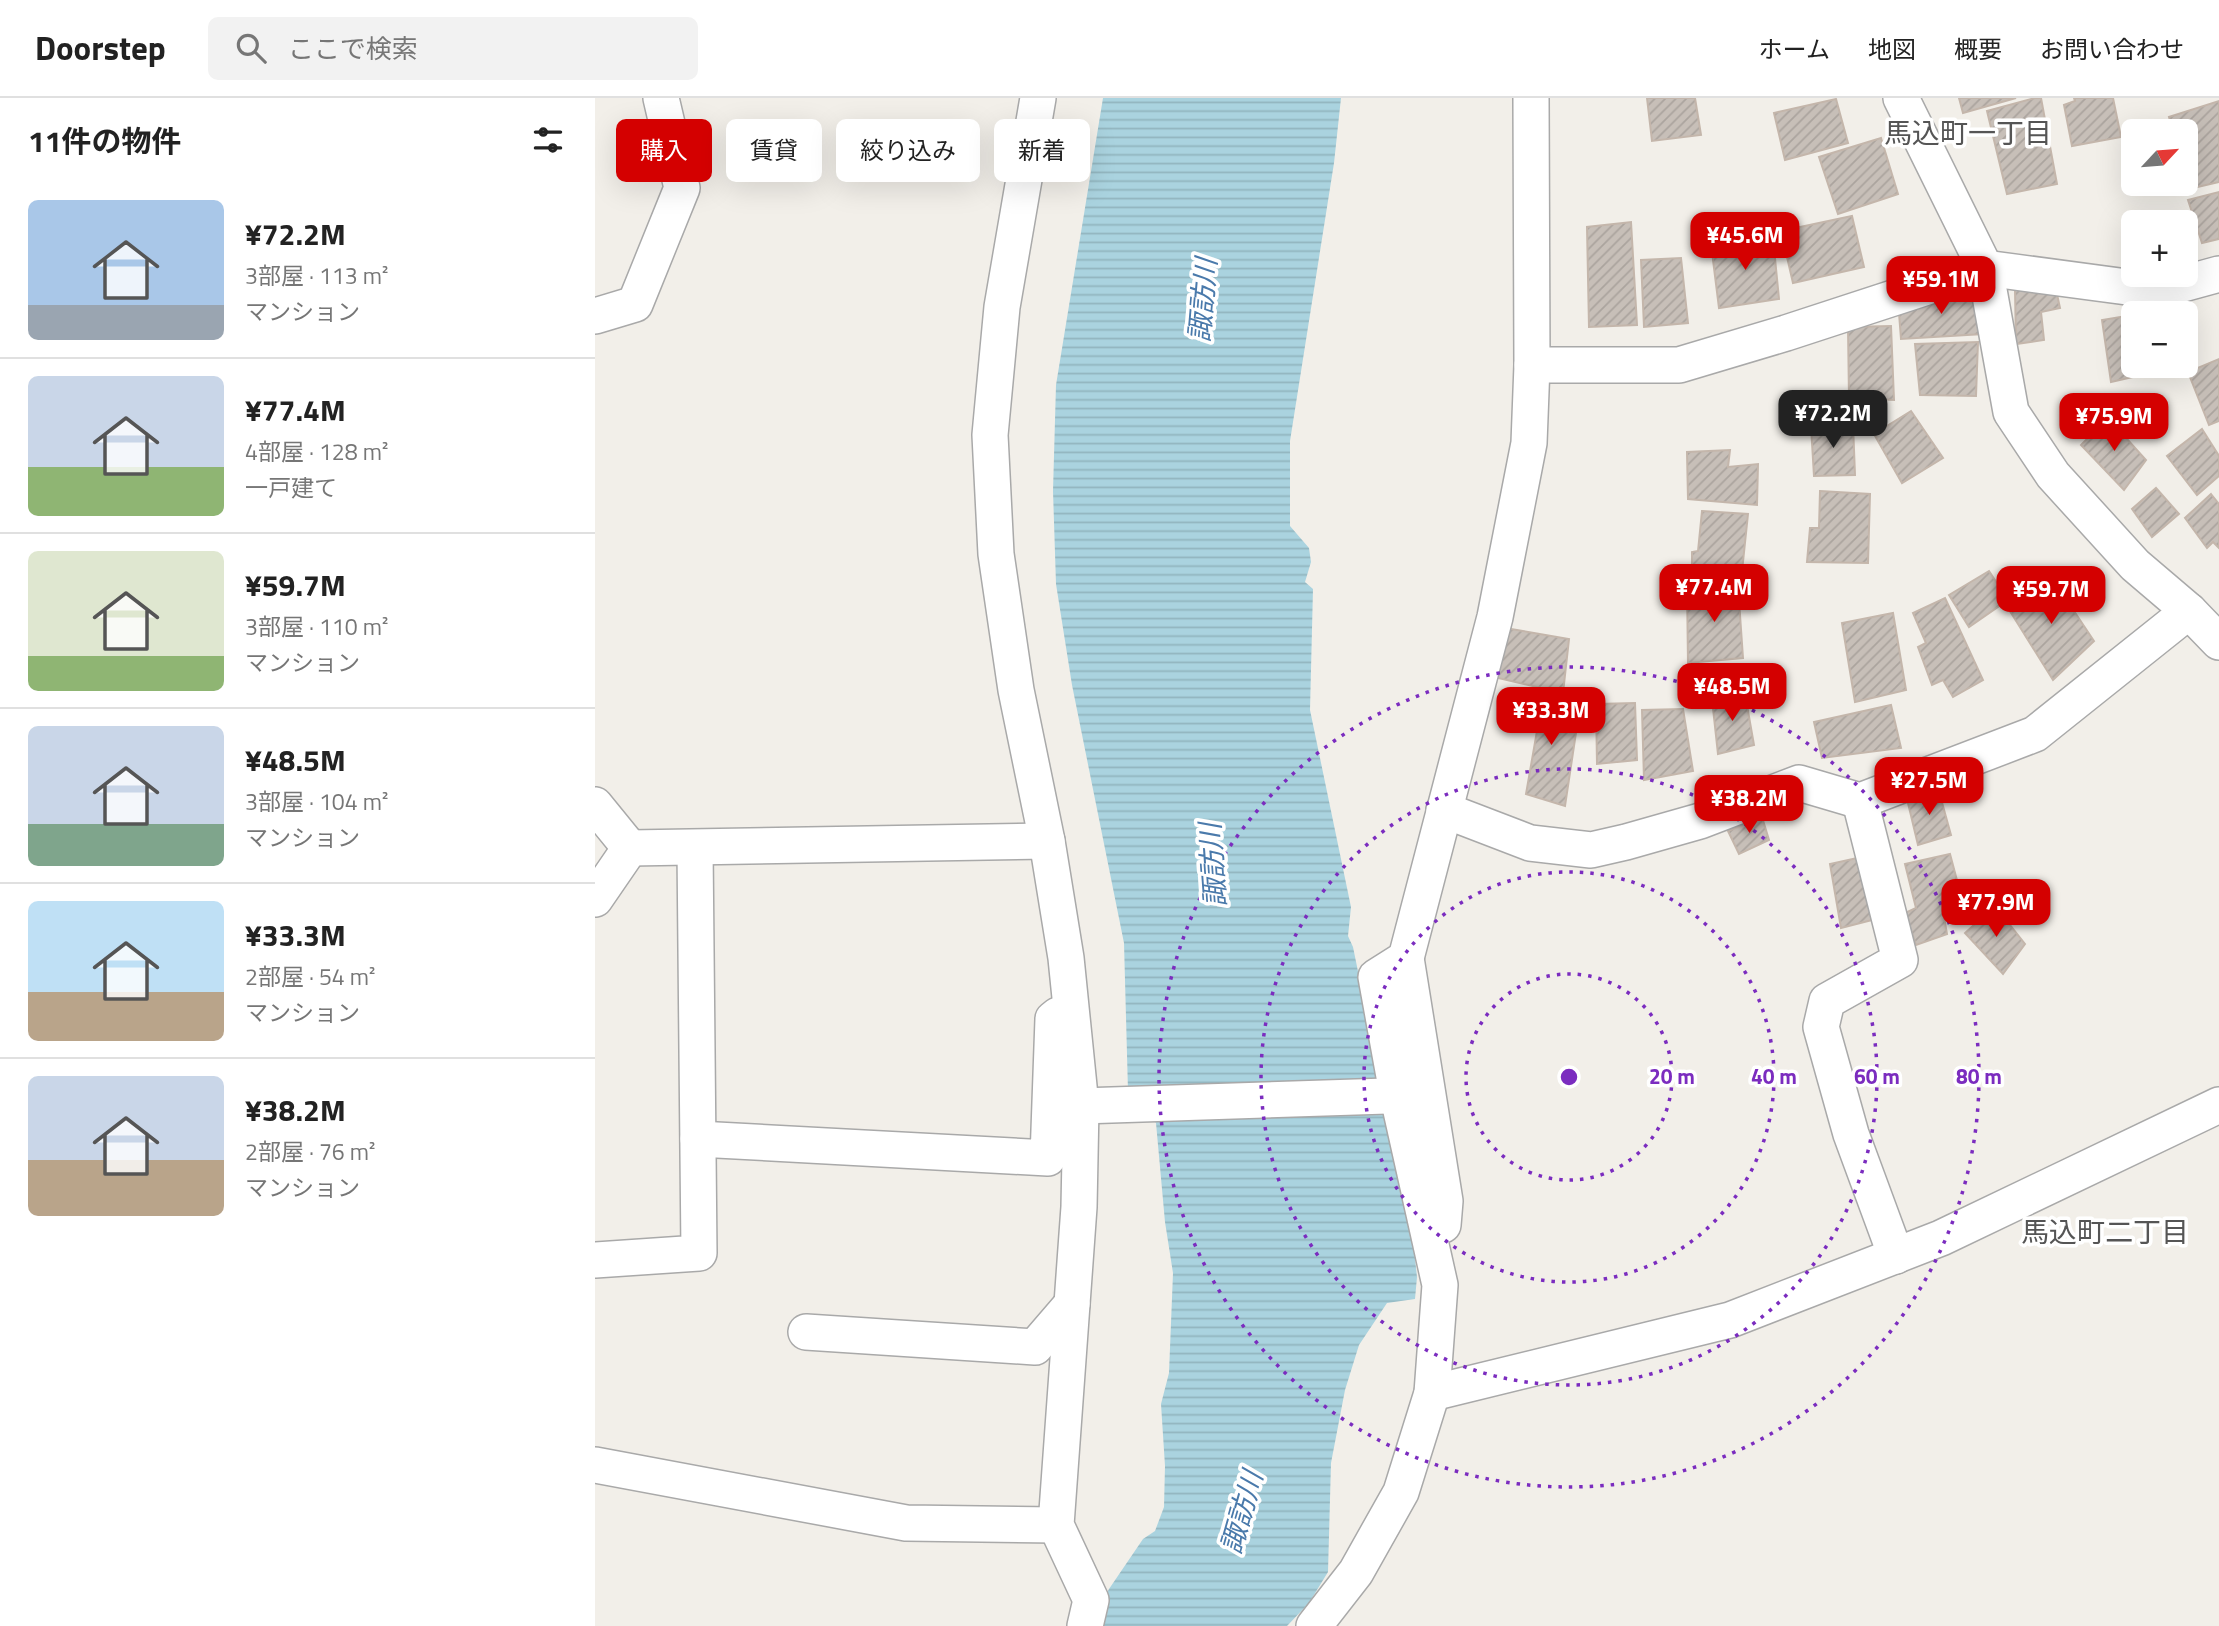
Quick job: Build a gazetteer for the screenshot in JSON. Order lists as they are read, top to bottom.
{
  "districts": ["馬込町一丁目", "馬込町二丁目"],
  "water": ["諏訪川"],
  "north": "top right",
  "page": {
    "header": "Doorstep",
    "search": "ここで検索",
    "nav": [
      "ホーム",
      "地図",
      "概要",
      "お問い合わせ"
    ],
    "heading": "11件の物件",
    "map_buttons": ["+", "−"],
    "chip": [
      "購入",
      "賃貸",
      "絞り込み",
      "新着"
    ],
    "list": [
      {
        "name": "¥72.2M",
        "note": "3部屋 · 113 m² · マンション"
      },
      {
        "name": "¥77.4M",
        "note": "4部屋 · 128 m² · 一戸建て"
      },
      {
        "name": "¥59.7M",
        "note": "3部屋 · 110 m² · マンション"
      },
      {
        "name": "¥48.5M",
        "note": "3部屋 · 104 m² · マンション"
      },
      {
        "name": "¥33.3M",
        "note": "2部屋 · 54 m² · マンション"
      },
      {
        "name": "¥38.2M",
        "note": "2部屋 · 76 m² · マンション"
      }
    ],
    "price": [
      "¥45.6M",
      "¥59.1M",
      "¥72.2M",
      "¥75.9M",
      "¥77.4M",
      "¥59.7M",
      "¥48.5M",
      "¥33.3M",
      "¥27.5M",
      "¥38.2M",
      "¥77.9M"
    ]
  },
  "rings": [
    "20 m",
    "40 m",
    "60 m",
    "80 m"
  ]
}
